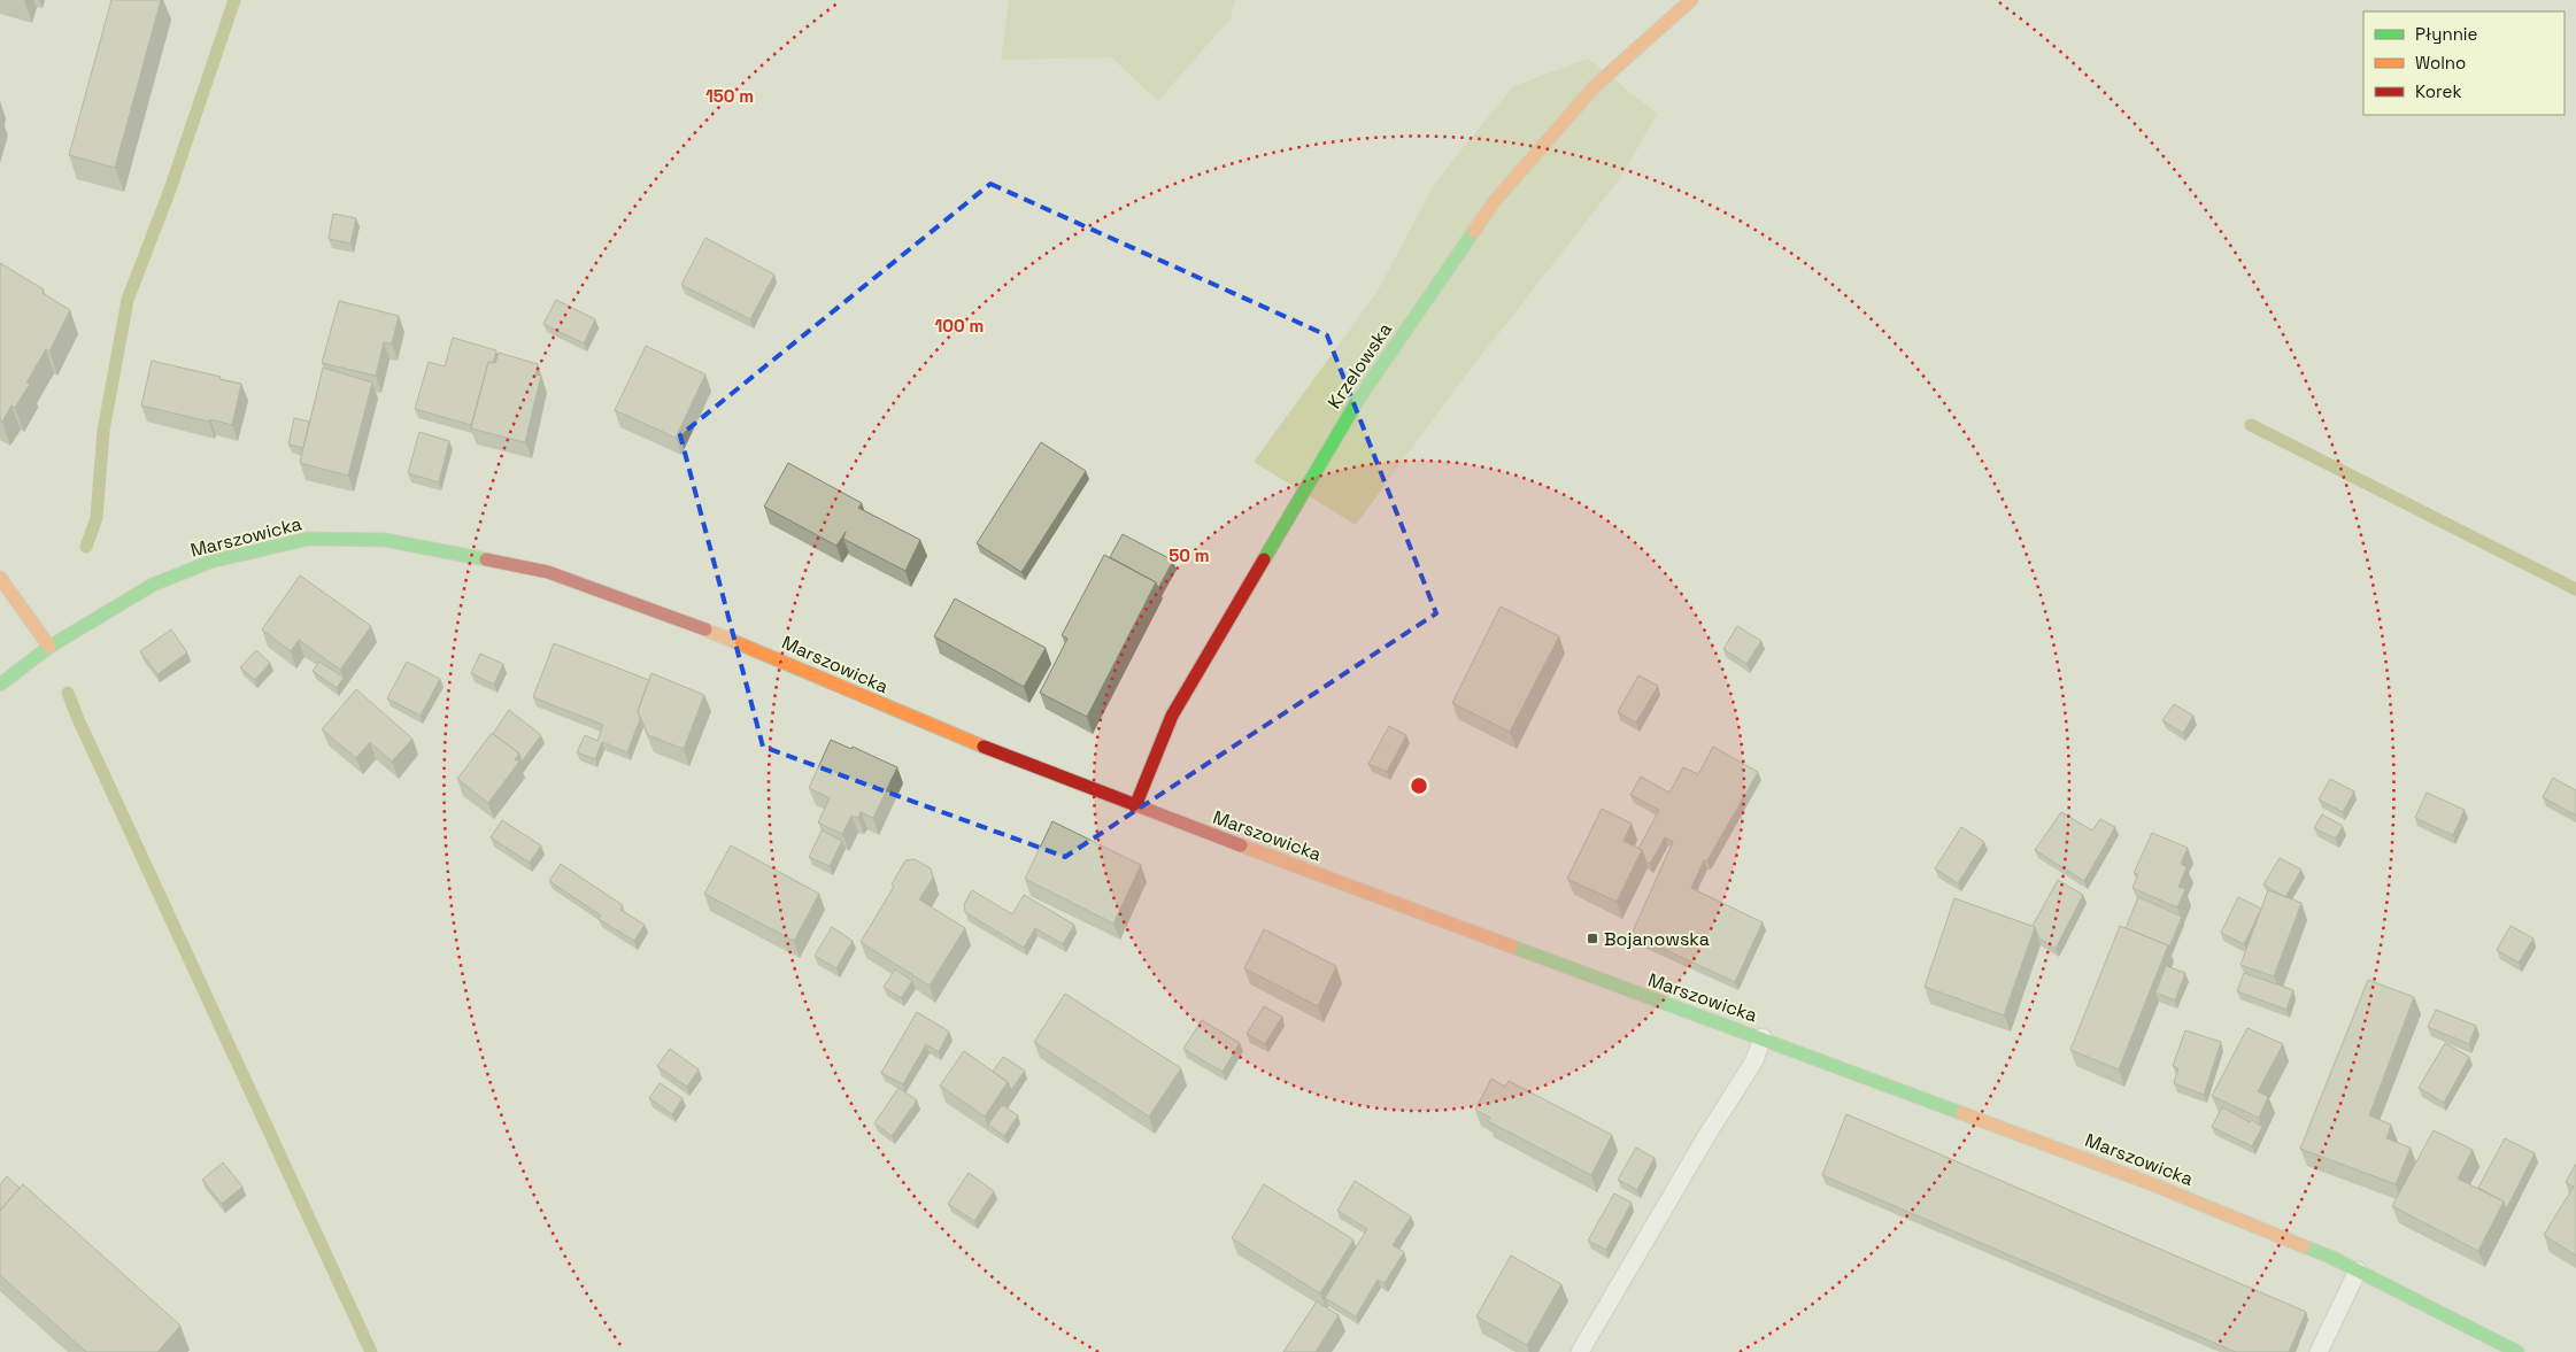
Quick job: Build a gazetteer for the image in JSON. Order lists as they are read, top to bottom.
{
  "streets": {
    "street": ["Krzelowska", "Marszowicka"]
  },
  "crossings": [
    ["Krzelowska", "Marszowicka"]
  ],
  "places": {
    "transit": ["Bojanowska"]
  },
  "legend": ["Płynnie", "Wolno", "Korek"],
  "rings": ["150 m", "100 m", "50 m"]
}
